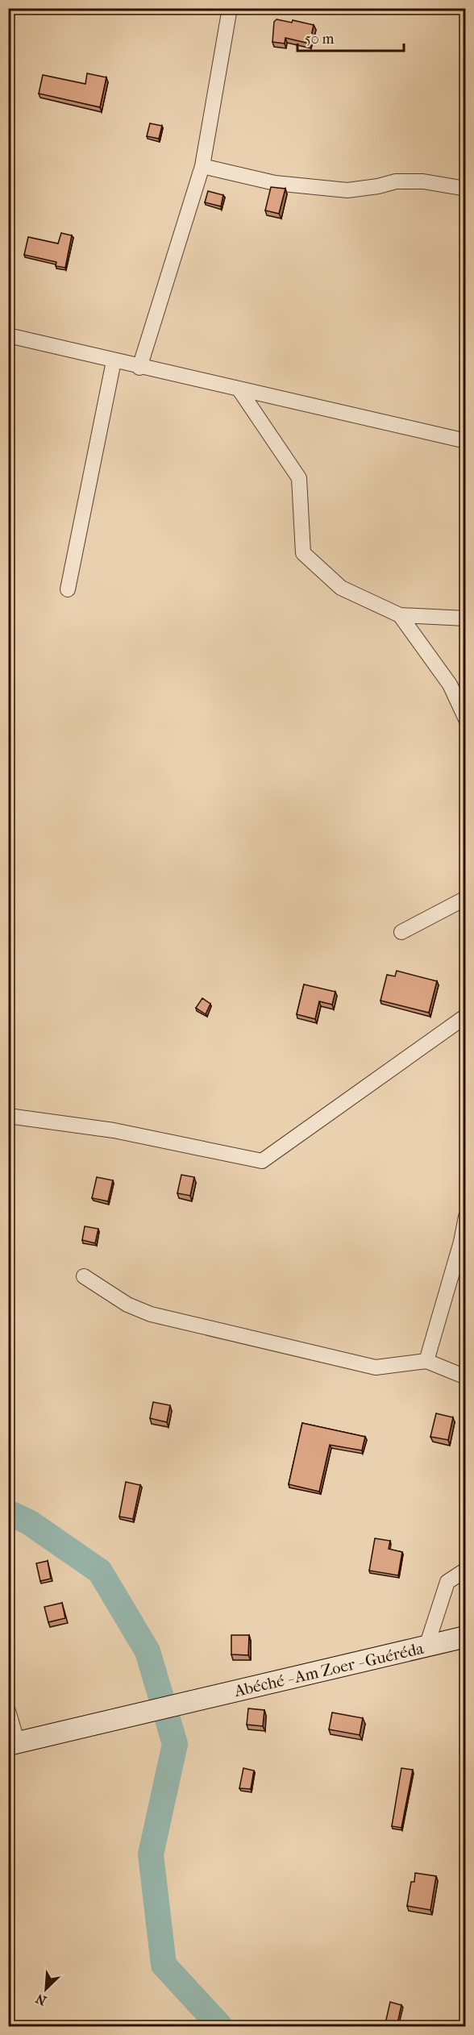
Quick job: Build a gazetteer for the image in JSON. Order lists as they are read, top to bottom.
{
  "streets": {
    "main road": ["Abéché - Am Zoer - Guéréda"]
  },
  "scale_bar": "50 m",
  "north": "bottom left"
}
